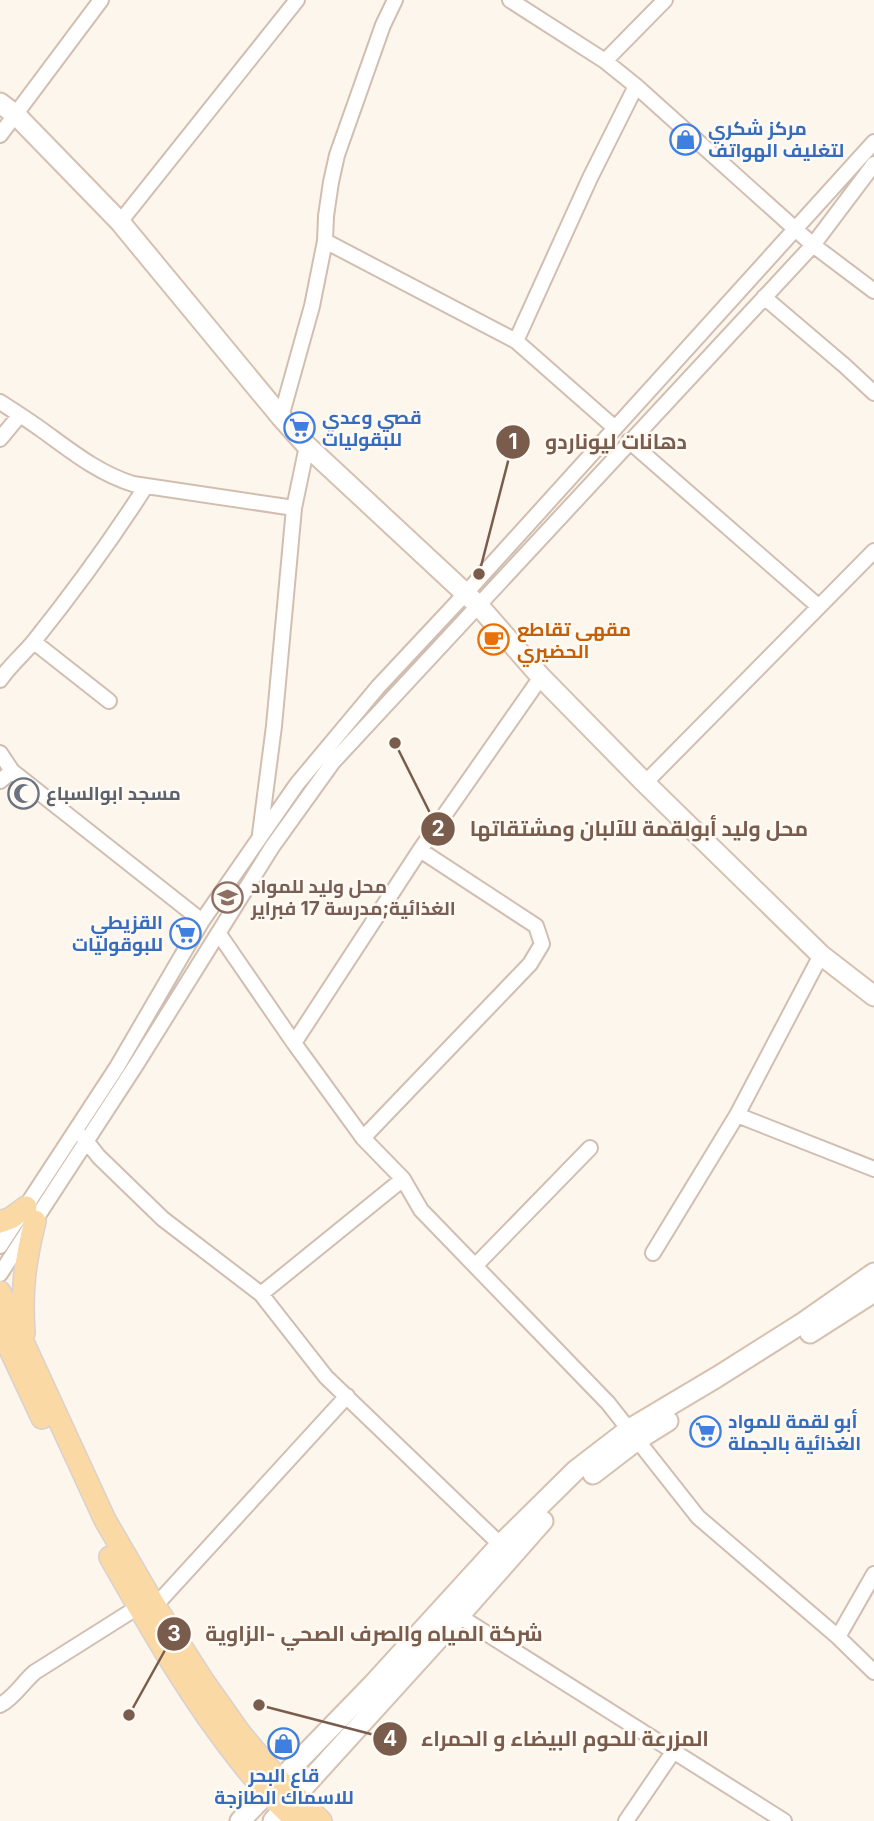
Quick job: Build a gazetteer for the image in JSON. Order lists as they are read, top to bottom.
{
  "places": {
    "shop": ["مركز شكري لتغليف الهواتف", "قاع البحر للاسماك الطازجة"],
    "supermarket": ["قصي وعدي للبقوليات", "القزيطي للبوقوليات", "أبو لقمة للمواد الغذائية بالجملة"],
    "other": [
      "دهانات ليوناردو",
      "محل وليد أبولقمة للآلبان ومشتقاتها",
      "المزرعة للحوم البيضاء و الحمراء",
      "شركة المياه والصرف الصحي -الزاوية"
    ],
    "cafe": ["مقهى تقاطع الحضيري"],
    "mosque": ["مسجد ابوالسباع"],
    "school or university": ["محل وليد للمواد الغذائية;مدرسة 17 فبراير"]
  }
}
